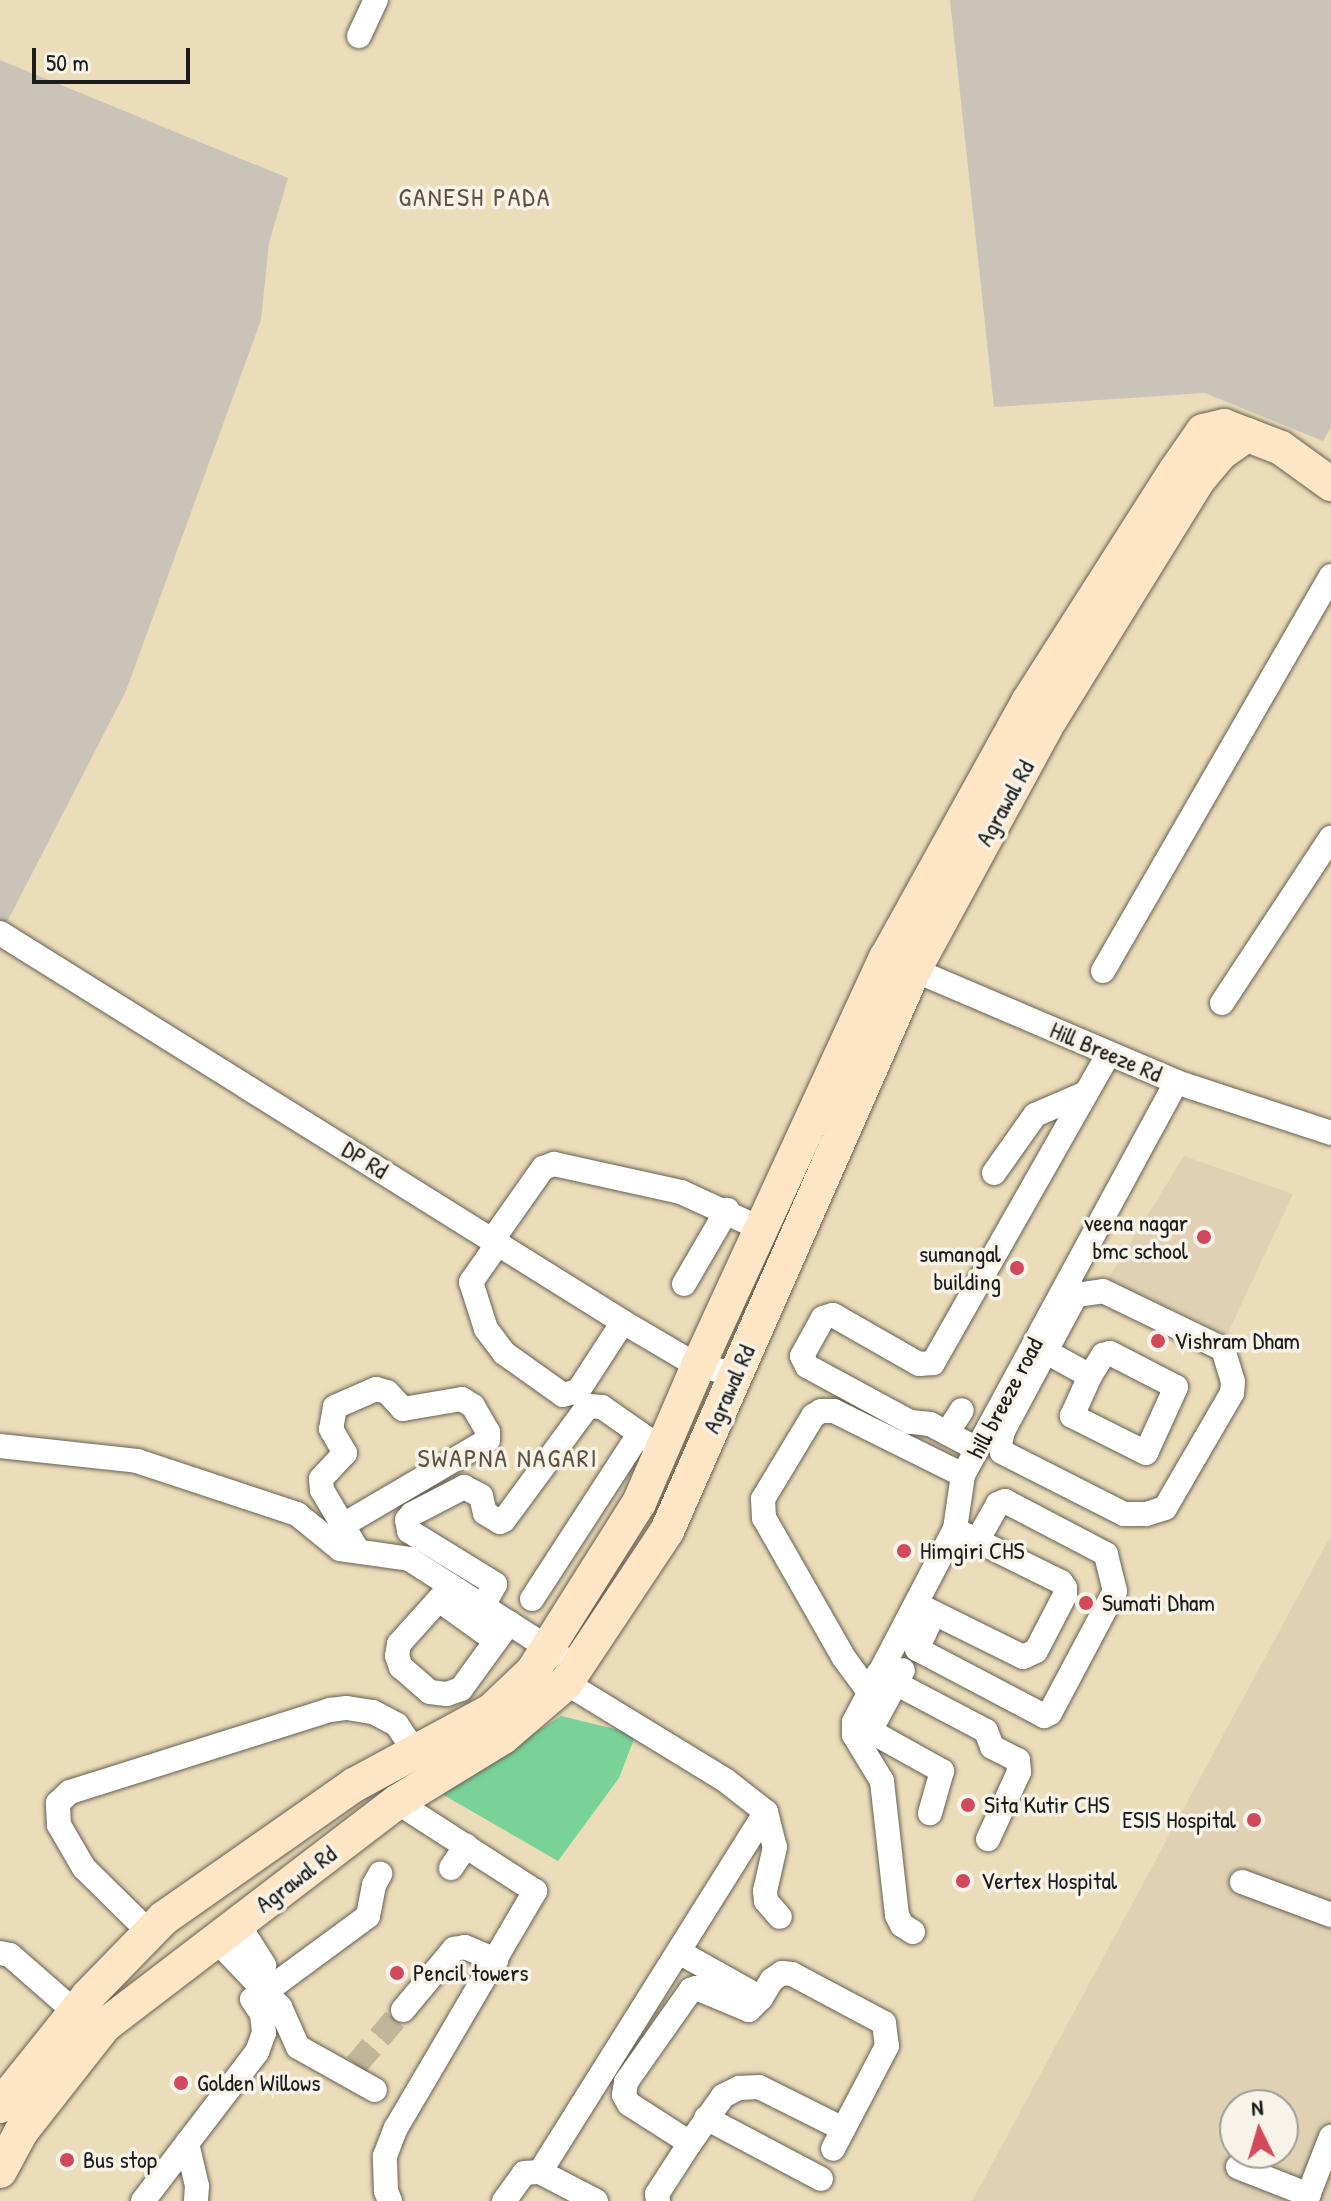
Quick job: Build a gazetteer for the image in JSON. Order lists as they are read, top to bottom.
{
  "streets": {
    "street": [
      "Agrawal Rd",
      "Hill Breeze Rd",
      "DP Rd",
      "hill breeze road"
    ]
  },
  "crossings": [
    ["Agrawal Rd", "Hill Breeze Rd"],
    ["Agrawal Rd", "DP Rd"],
    ["Hill Breeze Rd", "hill breeze road"]
  ],
  "districts": ["GANESH PADA", "SWAPNA NAGARI"],
  "places": [
    "veena nagar bmc school",
    "sumangal building",
    "Vishram Dham",
    "Himgiri CHS",
    "Sumati Dham",
    "Sita Kutir CHS",
    "ESIS Hospital",
    "Vertex Hospital",
    "Pencil towers",
    "Golden Willows",
    "Bus stop"
  ],
  "scale_bar": "50 m",
  "north": "top"
}
